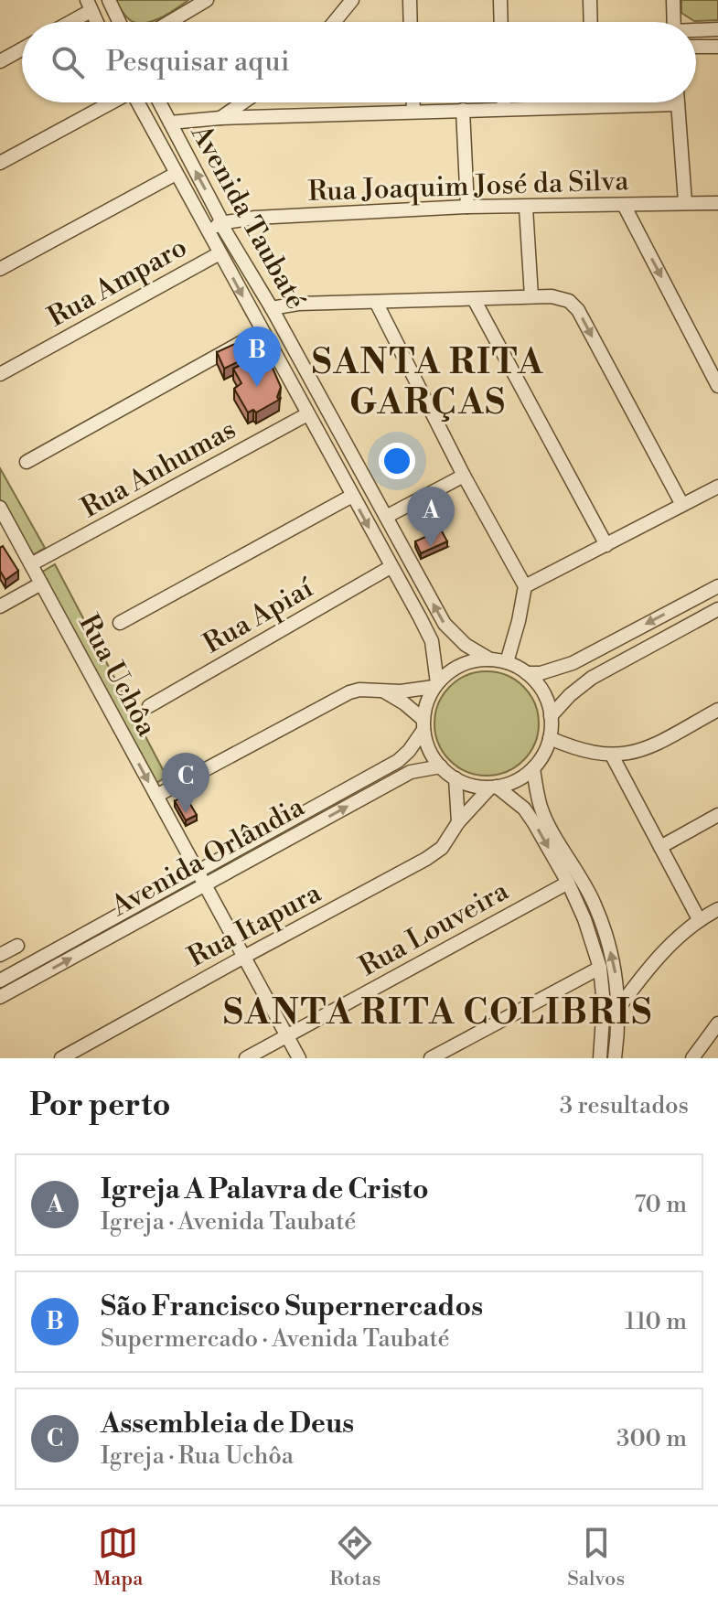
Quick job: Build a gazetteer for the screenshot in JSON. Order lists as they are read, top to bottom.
{
  "streets": {
    "street": [
      "Rua Joaquim José da Silva",
      "Avenida Taubaté",
      "Rua Amparo",
      "Rua Anhumas",
      "Rua Apiaí",
      "Rua Uchôa",
      "Avenida Orlândia",
      "Rua Itapura",
      "Rua Louveira"
    ]
  },
  "crossings": [
    ["Rua Joaquim José da Silva", "Avenida Taubaté"],
    ["Avenida Taubaté", "Rua Amparo"],
    ["Avenida Taubaté", "Rua Anhumas"],
    ["Avenida Taubaté", "Rua Apiaí"],
    ["Avenida Taubaté", "Avenida Orlândia"],
    ["Avenida Taubaté", "Rua Itapura"],
    ["Rua Anhumas", "Rua Uchôa"],
    ["Rua Uchôa", "Avenida Orlândia"],
    ["Rua Uchôa", "Rua Itapura"],
    ["Rua Uchôa", "Rua Louveira"],
    ["Avenida Orlândia", "Rua Itapura"]
  ],
  "one_way": ["Rua Uchôa"],
  "districts": ["SANTA RITA GARÇAS", "SANTA RITA COLIBRIS"],
  "page": {
    "search": "Pesquisar aqui",
    "pins": ["B", "A", "C"],
    "heading": ["Por perto", "3 resultados"],
    "list": [
      {
        "mark": "A",
        "name": "Igreja A Palavra de Cristo",
        "note": "Igreja · Avenida Taubaté",
        "value": "70 m"
      },
      {
        "mark": "B",
        "name": "São Francisco Supernercados",
        "note": "Supermercado · Avenida Taubaté",
        "value": "110 m"
      },
      {
        "mark": "C",
        "name": "Assembleia de Deus",
        "note": "Igreja · Rua Uchôa",
        "value": "300 m"
      }
    ],
    "nav": ["Mapa", "Rotas", "Salvos"]
  }
}
